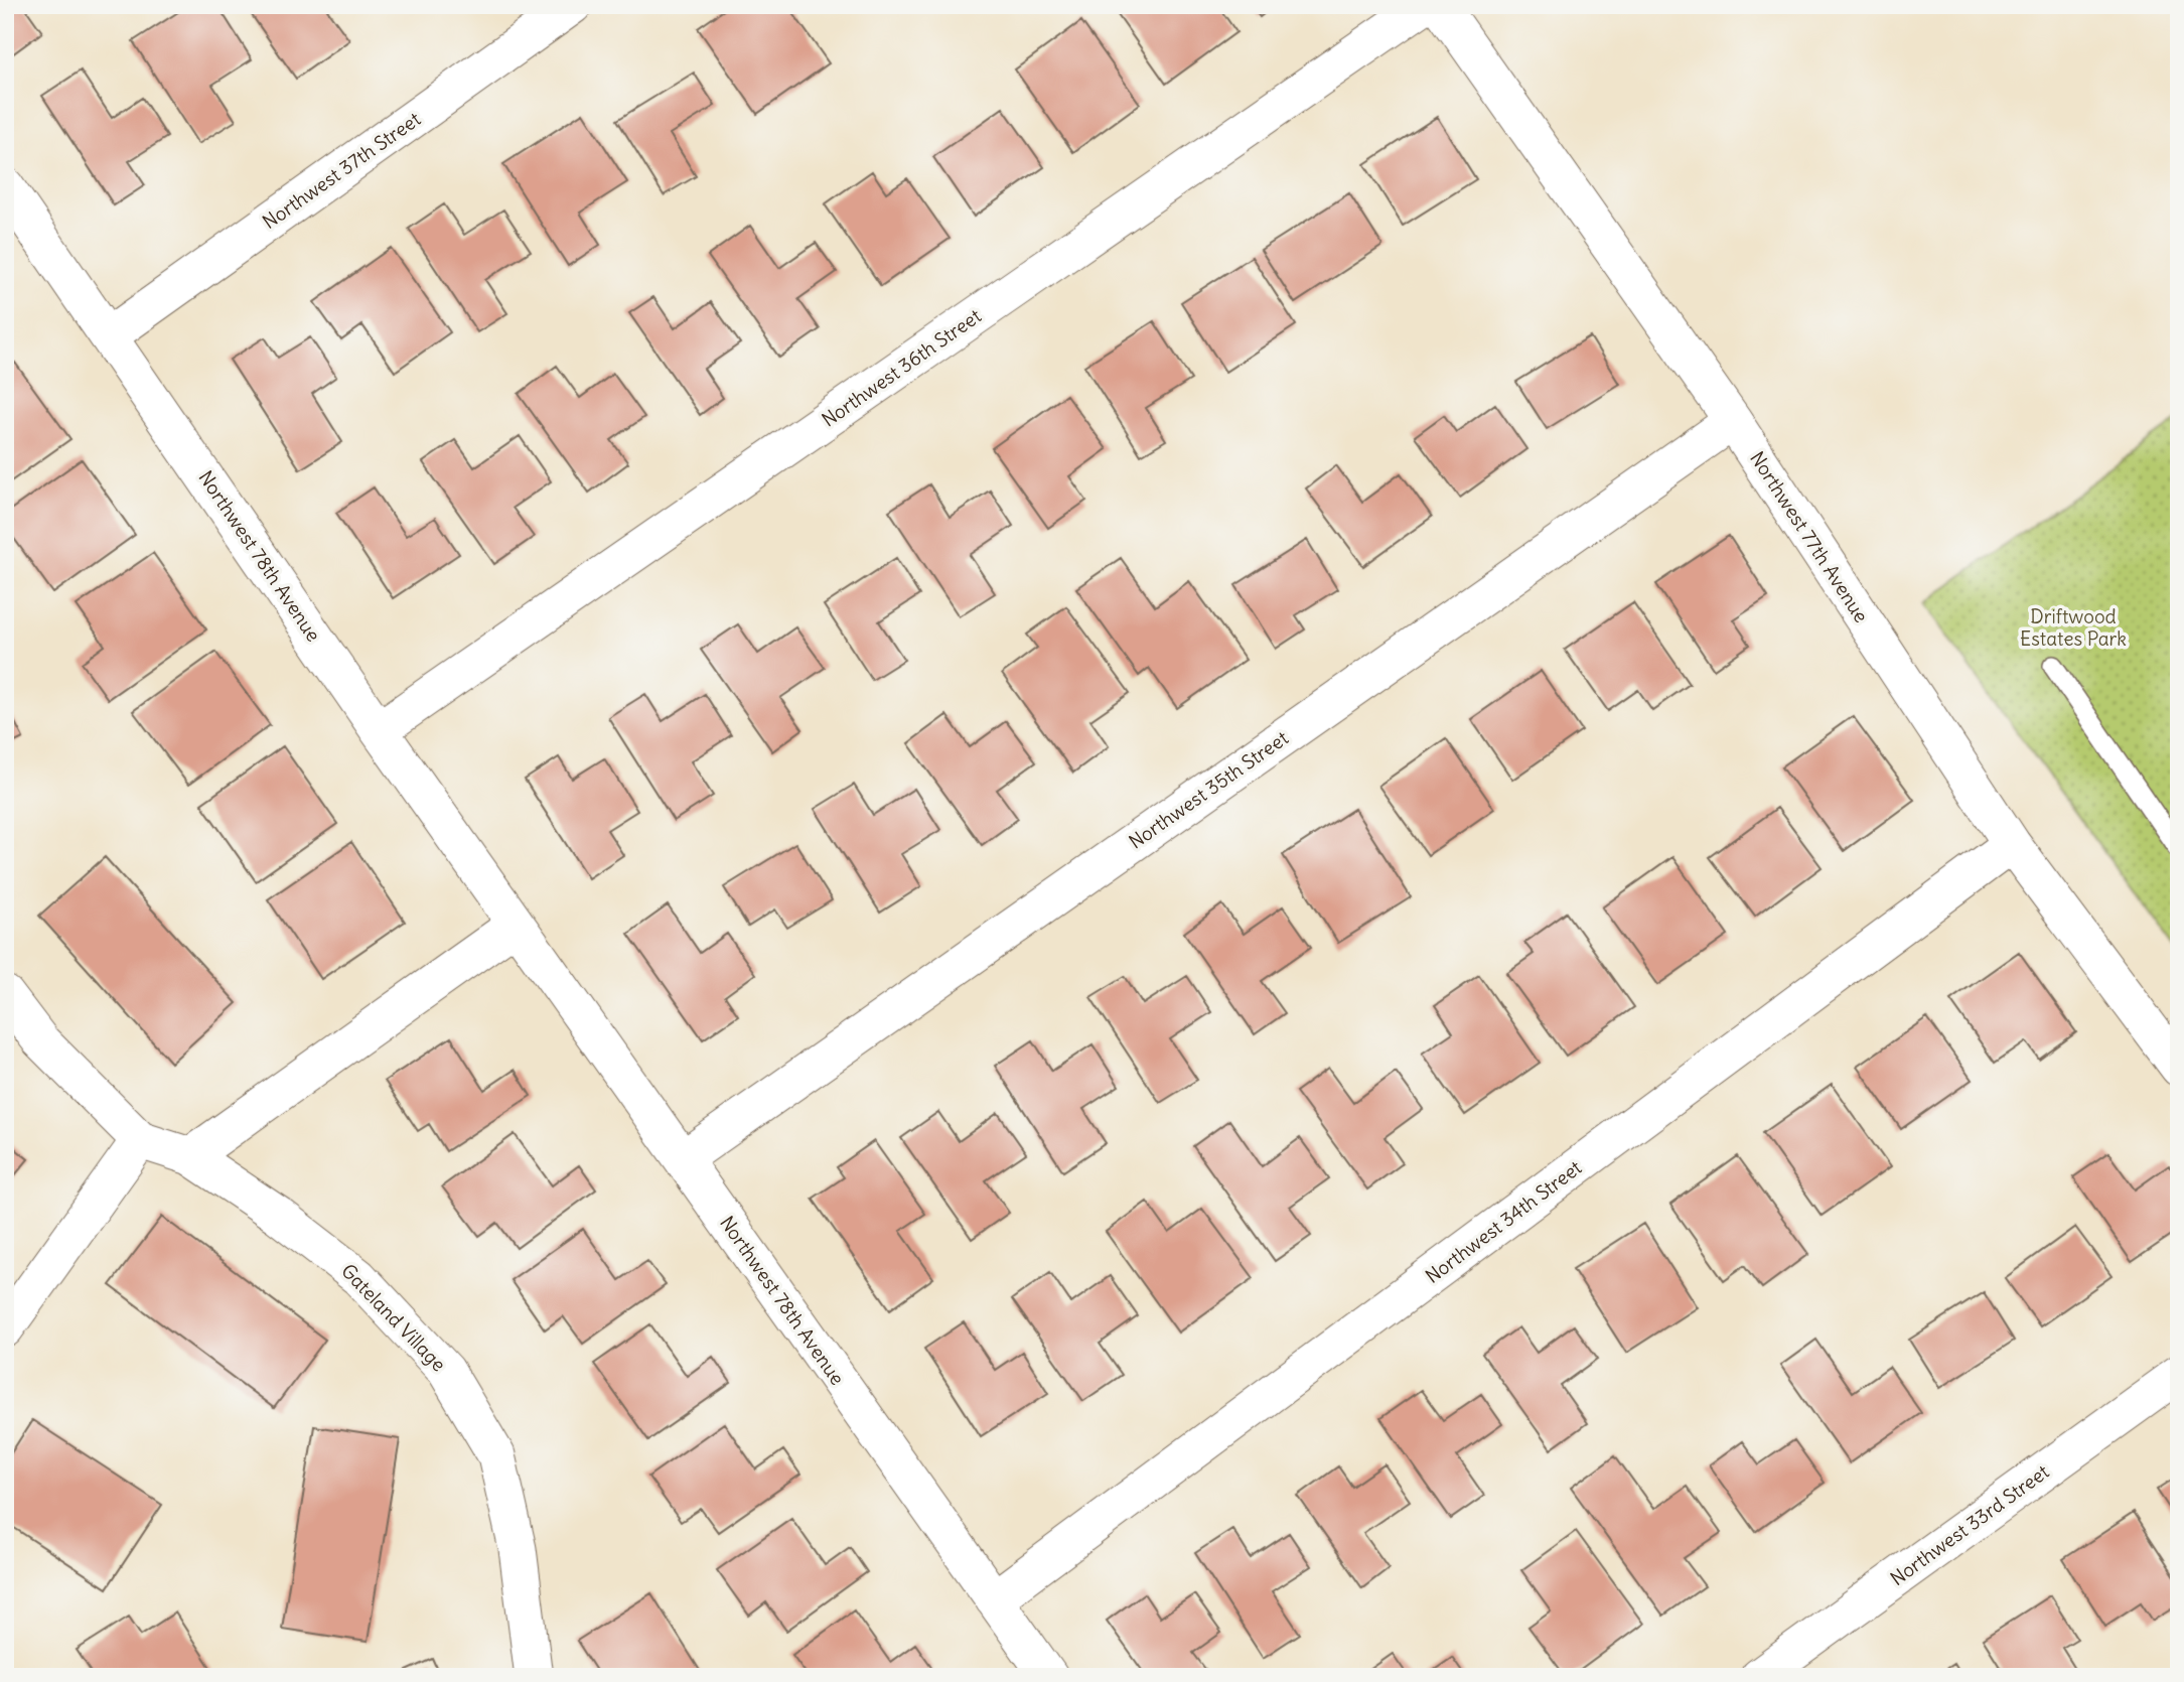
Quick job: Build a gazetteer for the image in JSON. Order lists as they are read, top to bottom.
{
  "streets": {
    "street": [
      "Northwest 37th Street",
      "Northwest 36th Street",
      "Northwest 77th Avenue",
      "Northwest 78th Avenue",
      "Northwest 35th Street",
      "Northwest 34th Street",
      "Gateland Village",
      "Northwest 33rd Street"
    ]
  },
  "crossings": [
    ["Northwest 37th Street", "Northwest 78th Avenue"],
    ["Northwest 36th Street", "Northwest 78th Avenue"],
    ["Northwest 77th Avenue", "Northwest 35th Street"],
    ["Northwest 77th Avenue", "Northwest 34th Street"],
    ["Northwest 78th Avenue", "Northwest 35th Street"],
    ["Northwest 78th Avenue", "Northwest 34th Street"]
  ],
  "parks": ["Driftwood Estates Park"]
}
